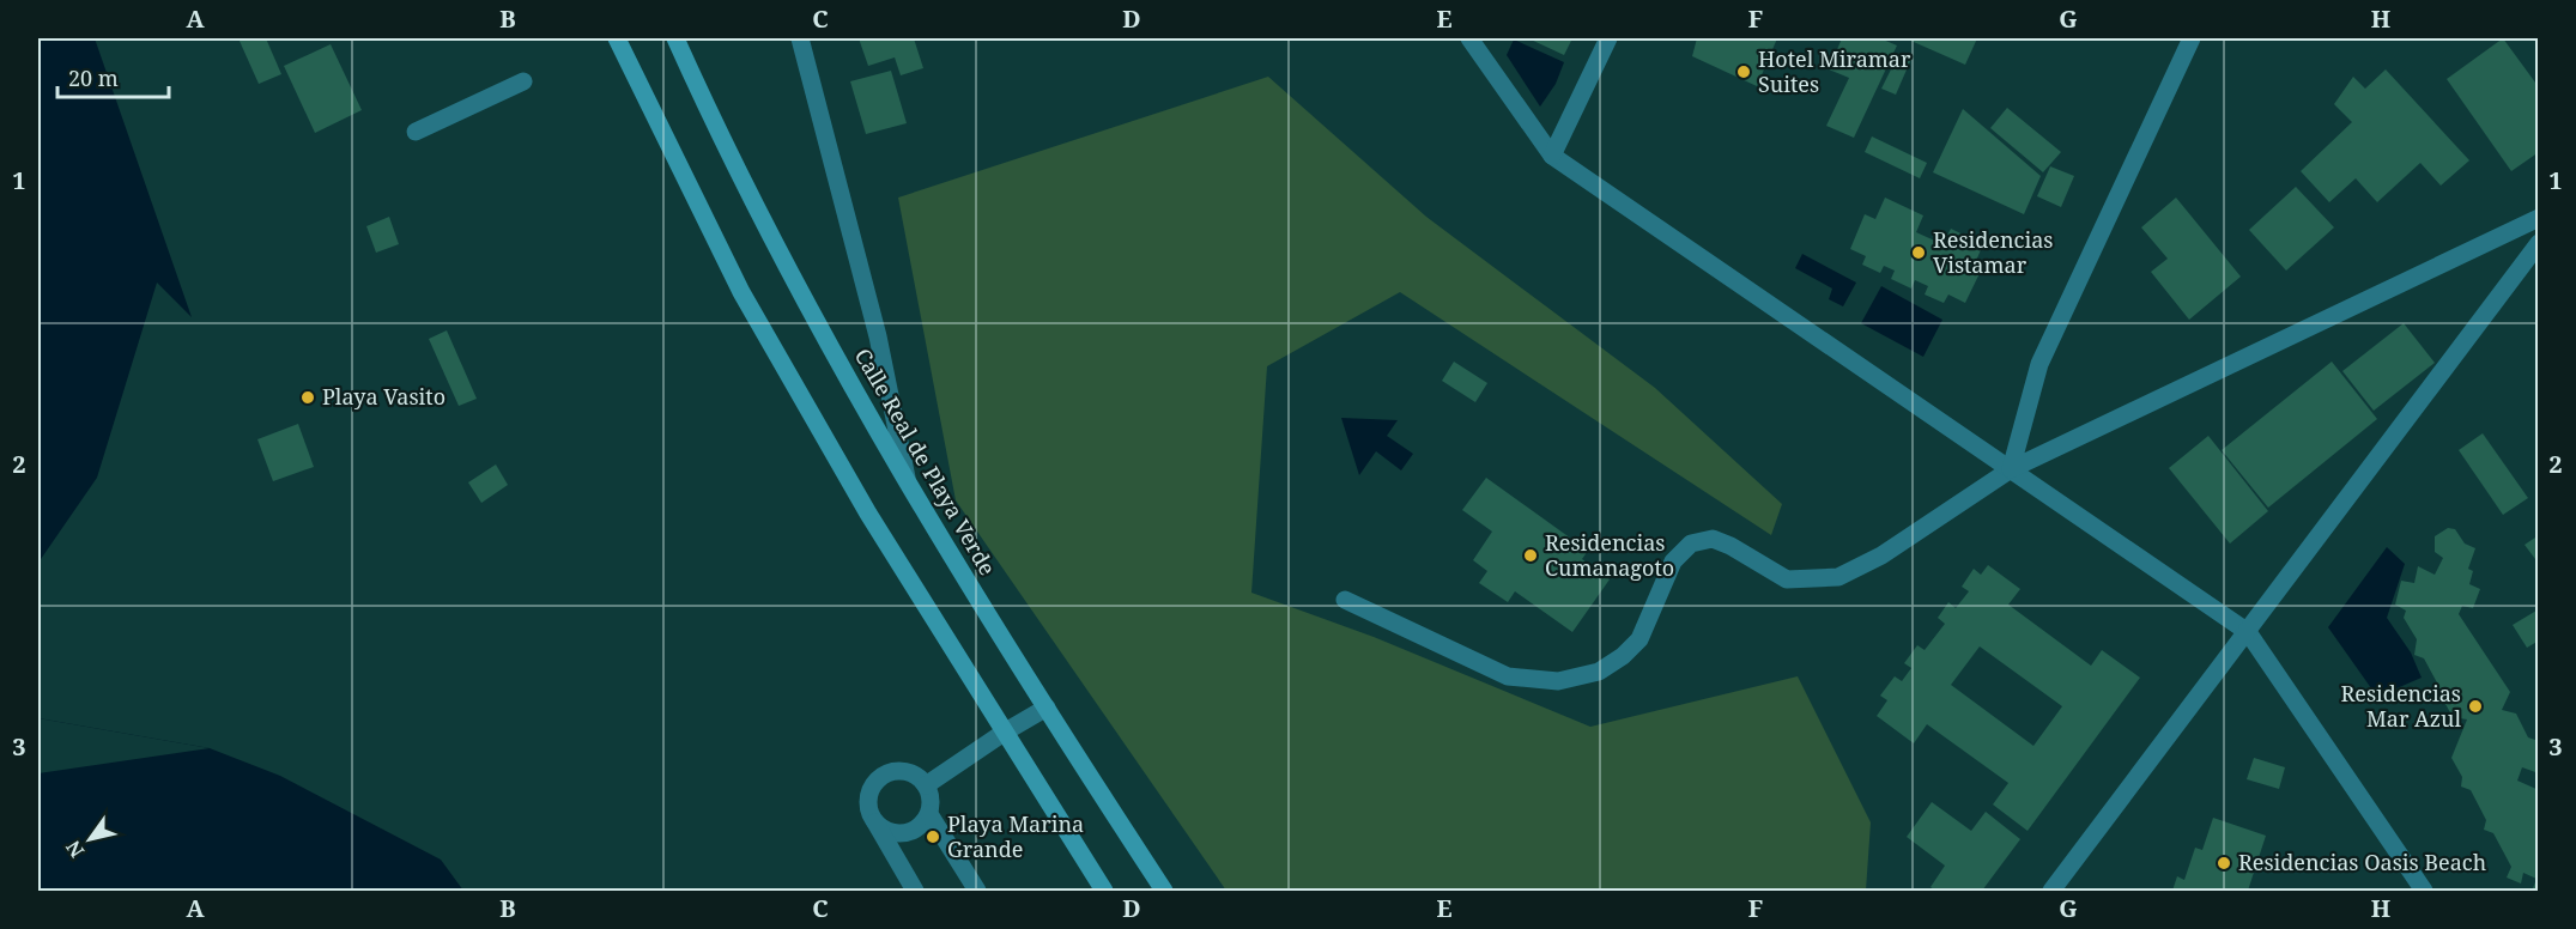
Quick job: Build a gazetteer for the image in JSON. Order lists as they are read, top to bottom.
{
  "streets": {
    "street": ["Calle Real de Playa Verde"]
  },
  "places": [
    "Hotel Miramar Suites",
    "Residencias Vistamar",
    "Playa Vasito",
    "Residencias Cumanagoto",
    "Residencias Mar Azul",
    "Playa Marina Grande",
    "Residencias Oasis Beach"
  ],
  "scale_bar": "20 m",
  "north": "bottom left",
  "grid": {
    "columns": [
      "A",
      "B",
      "C",
      "D",
      "E",
      "F",
      "G",
      "H"
    ],
    "rows": ["1", "2", "3"]
  }
}
